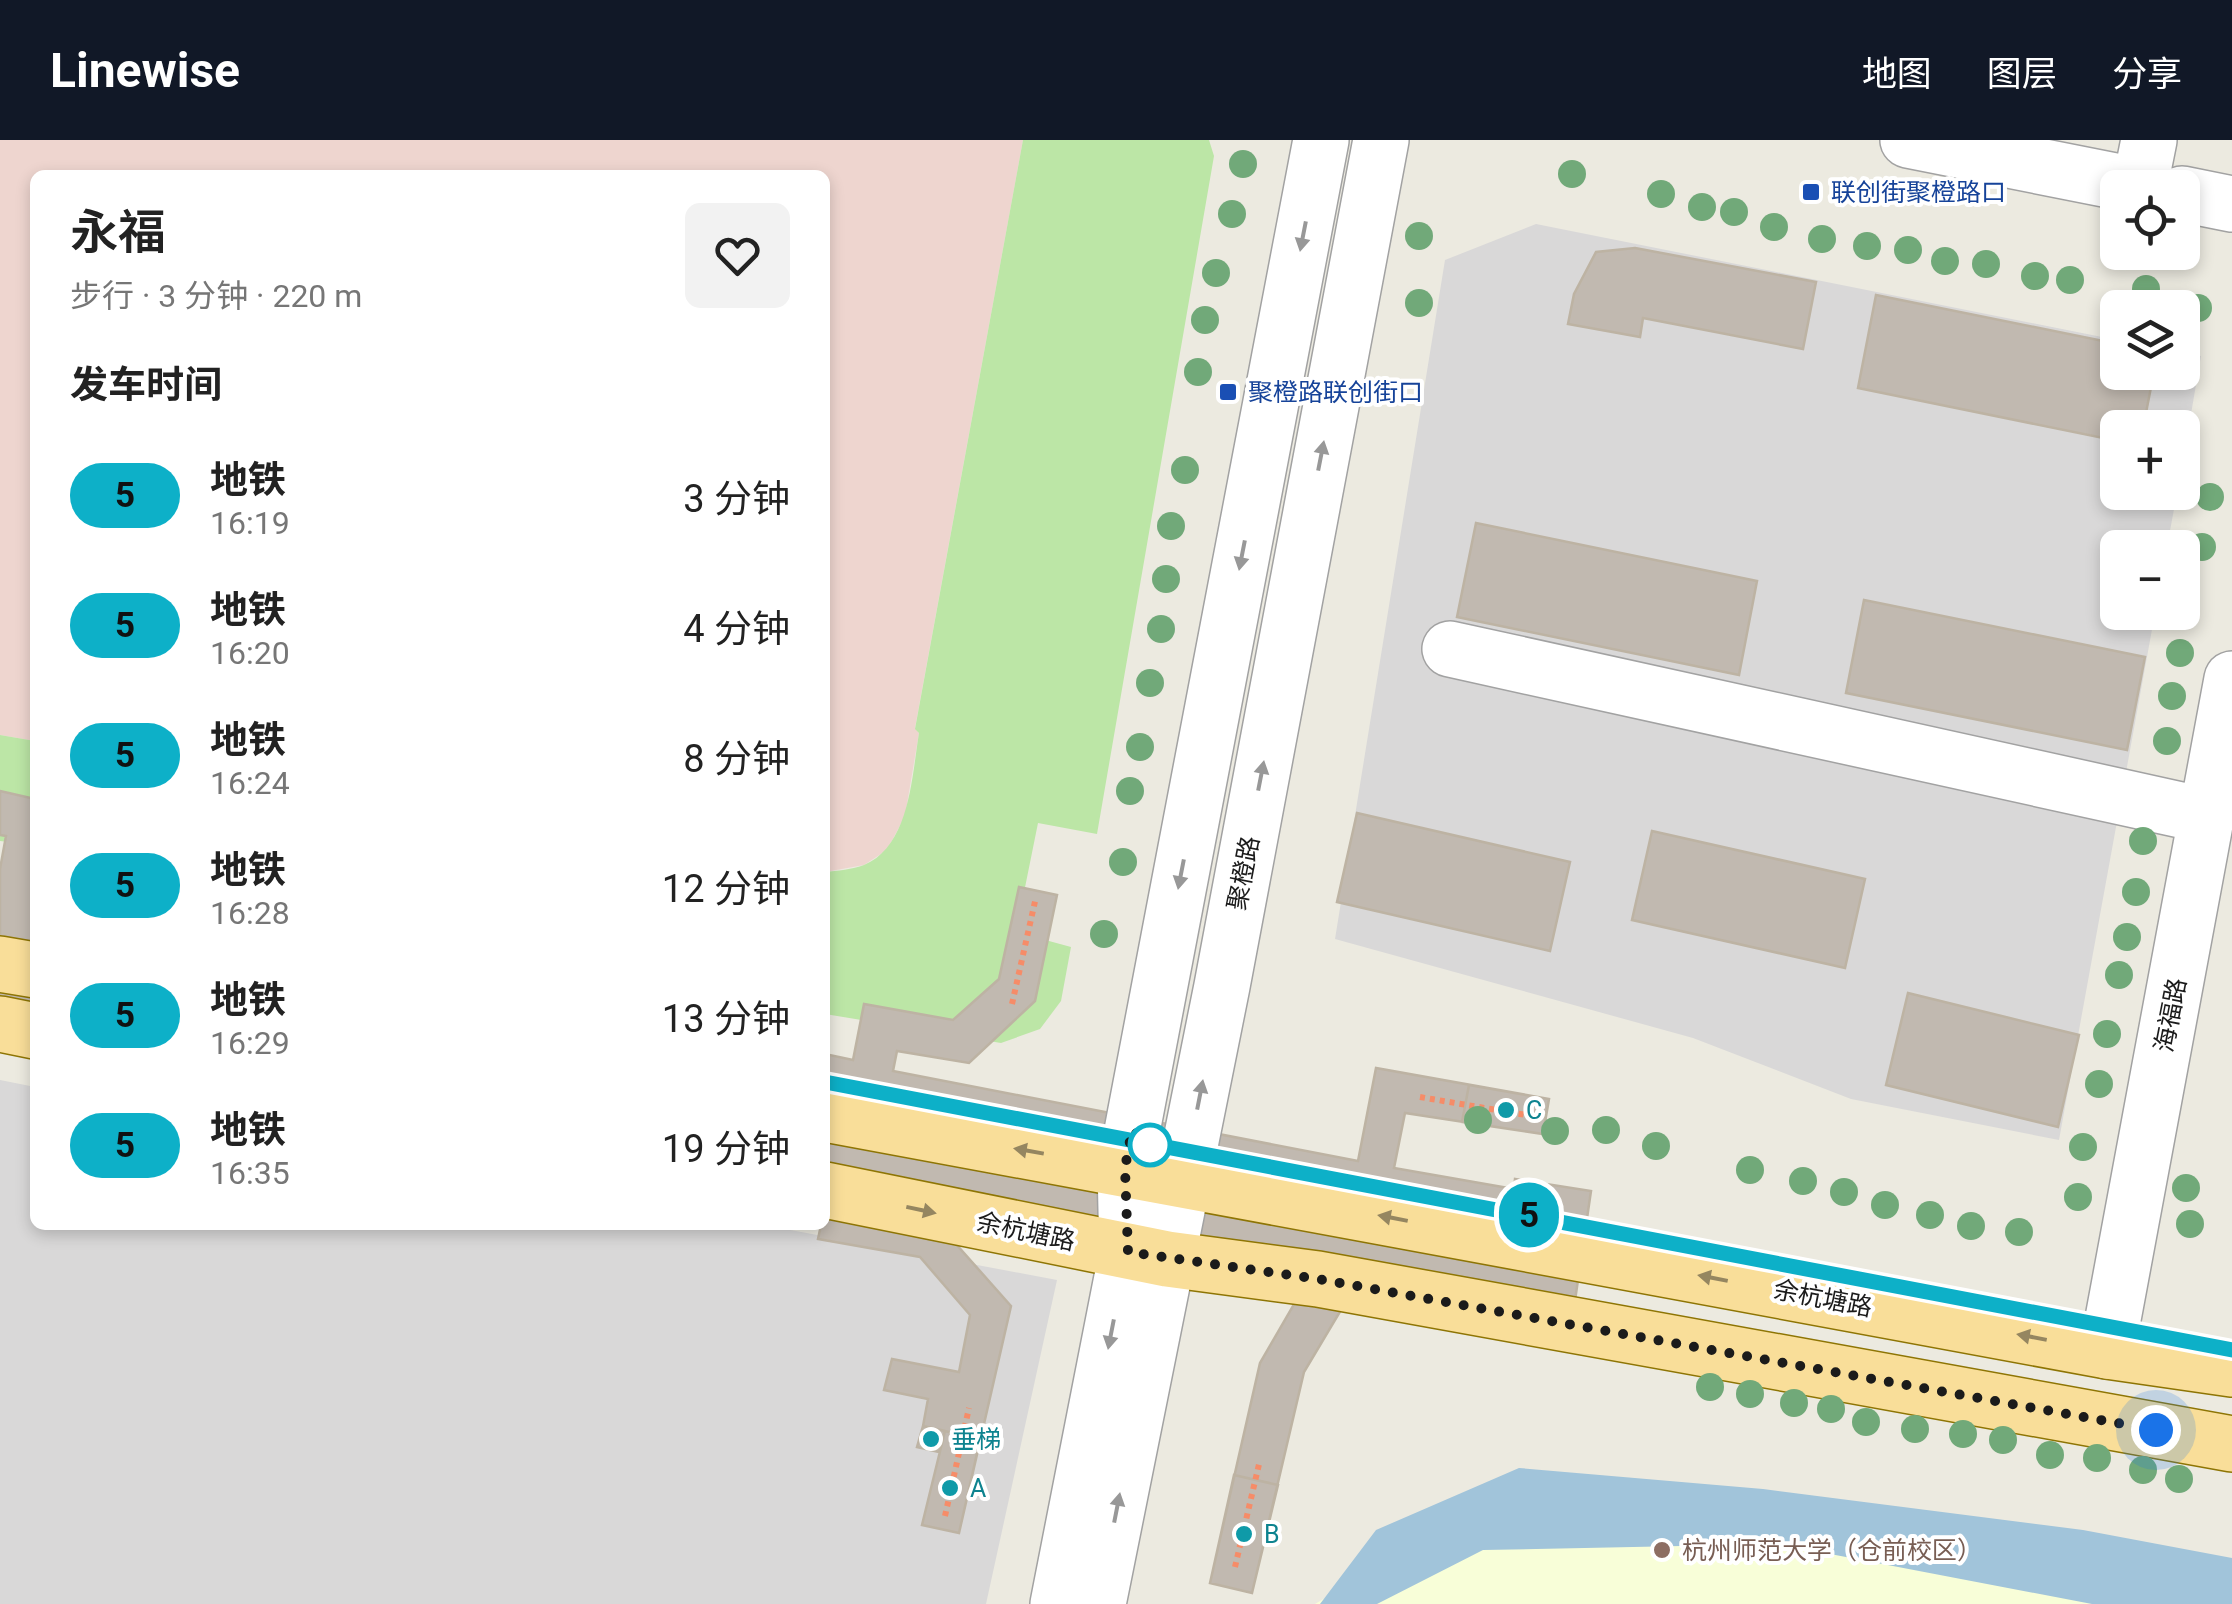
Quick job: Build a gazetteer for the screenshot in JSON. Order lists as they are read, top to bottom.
{
  "streets": {
    "main road": ["余杭塘路"],
    "street": ["聚橙路", "海福路"]
  },
  "crossings": [
    ["聚橙路", "余杭塘路"],
    ["海福路", "余杭塘路"]
  ],
  "places": {
    "transit": ["联创街聚橙路口", "聚橙路联创街口"],
    "other": [
      "C",
      "垂梯",
      "A",
      "B",
      "杭州师范大学（仓前校区）"
    ]
  },
  "lines": ["metro line 5"],
  "page": {
    "header": "Linewise",
    "nav": ["地图", "图层", "分享"],
    "on_map": "5",
    "map_buttons": ["+", "−"],
    "heading": [
      ["永福", "步行 · 3 分钟 · 220 m"],
      "发车时间"
    ],
    "list": [
      {
        "mark": "5",
        "name": "地铁",
        "note": "16:19",
        "value": "3 分钟"
      },
      {
        "mark": "5",
        "name": "地铁",
        "note": "16:20",
        "value": "4 分钟"
      },
      {
        "mark": "5",
        "name": "地铁",
        "note": "16:24",
        "value": "8 分钟"
      },
      {
        "mark": "5",
        "name": "地铁",
        "note": "16:28",
        "value": "12 分钟"
      },
      {
        "mark": "5",
        "name": "地铁",
        "note": "16:29",
        "value": "13 分钟"
      },
      {
        "mark": "5",
        "name": "地铁",
        "note": "16:35",
        "value": "19 分钟"
      }
    ]
  }
}
